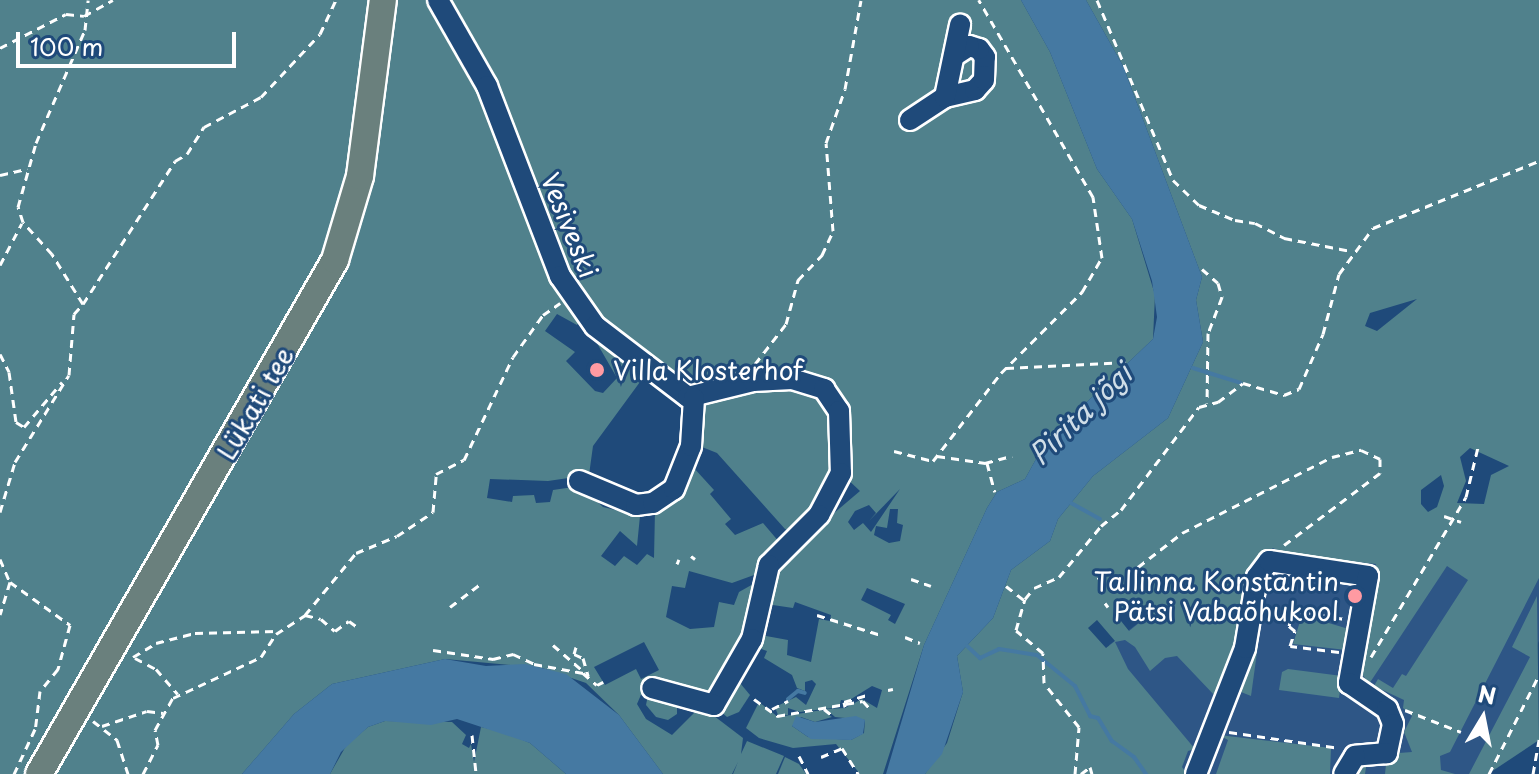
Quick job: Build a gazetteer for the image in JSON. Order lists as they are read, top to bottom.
{
  "streets": {
    "main road": ["Lükati tee"],
    "street": ["Vesiveski"]
  },
  "water": ["Pirita jõgi"],
  "places": ["Villa Klosterhof", "Tallinna Konstantin Pätsi Vabaõhukool"],
  "scale_bar": "100 m",
  "north": "top"
}
